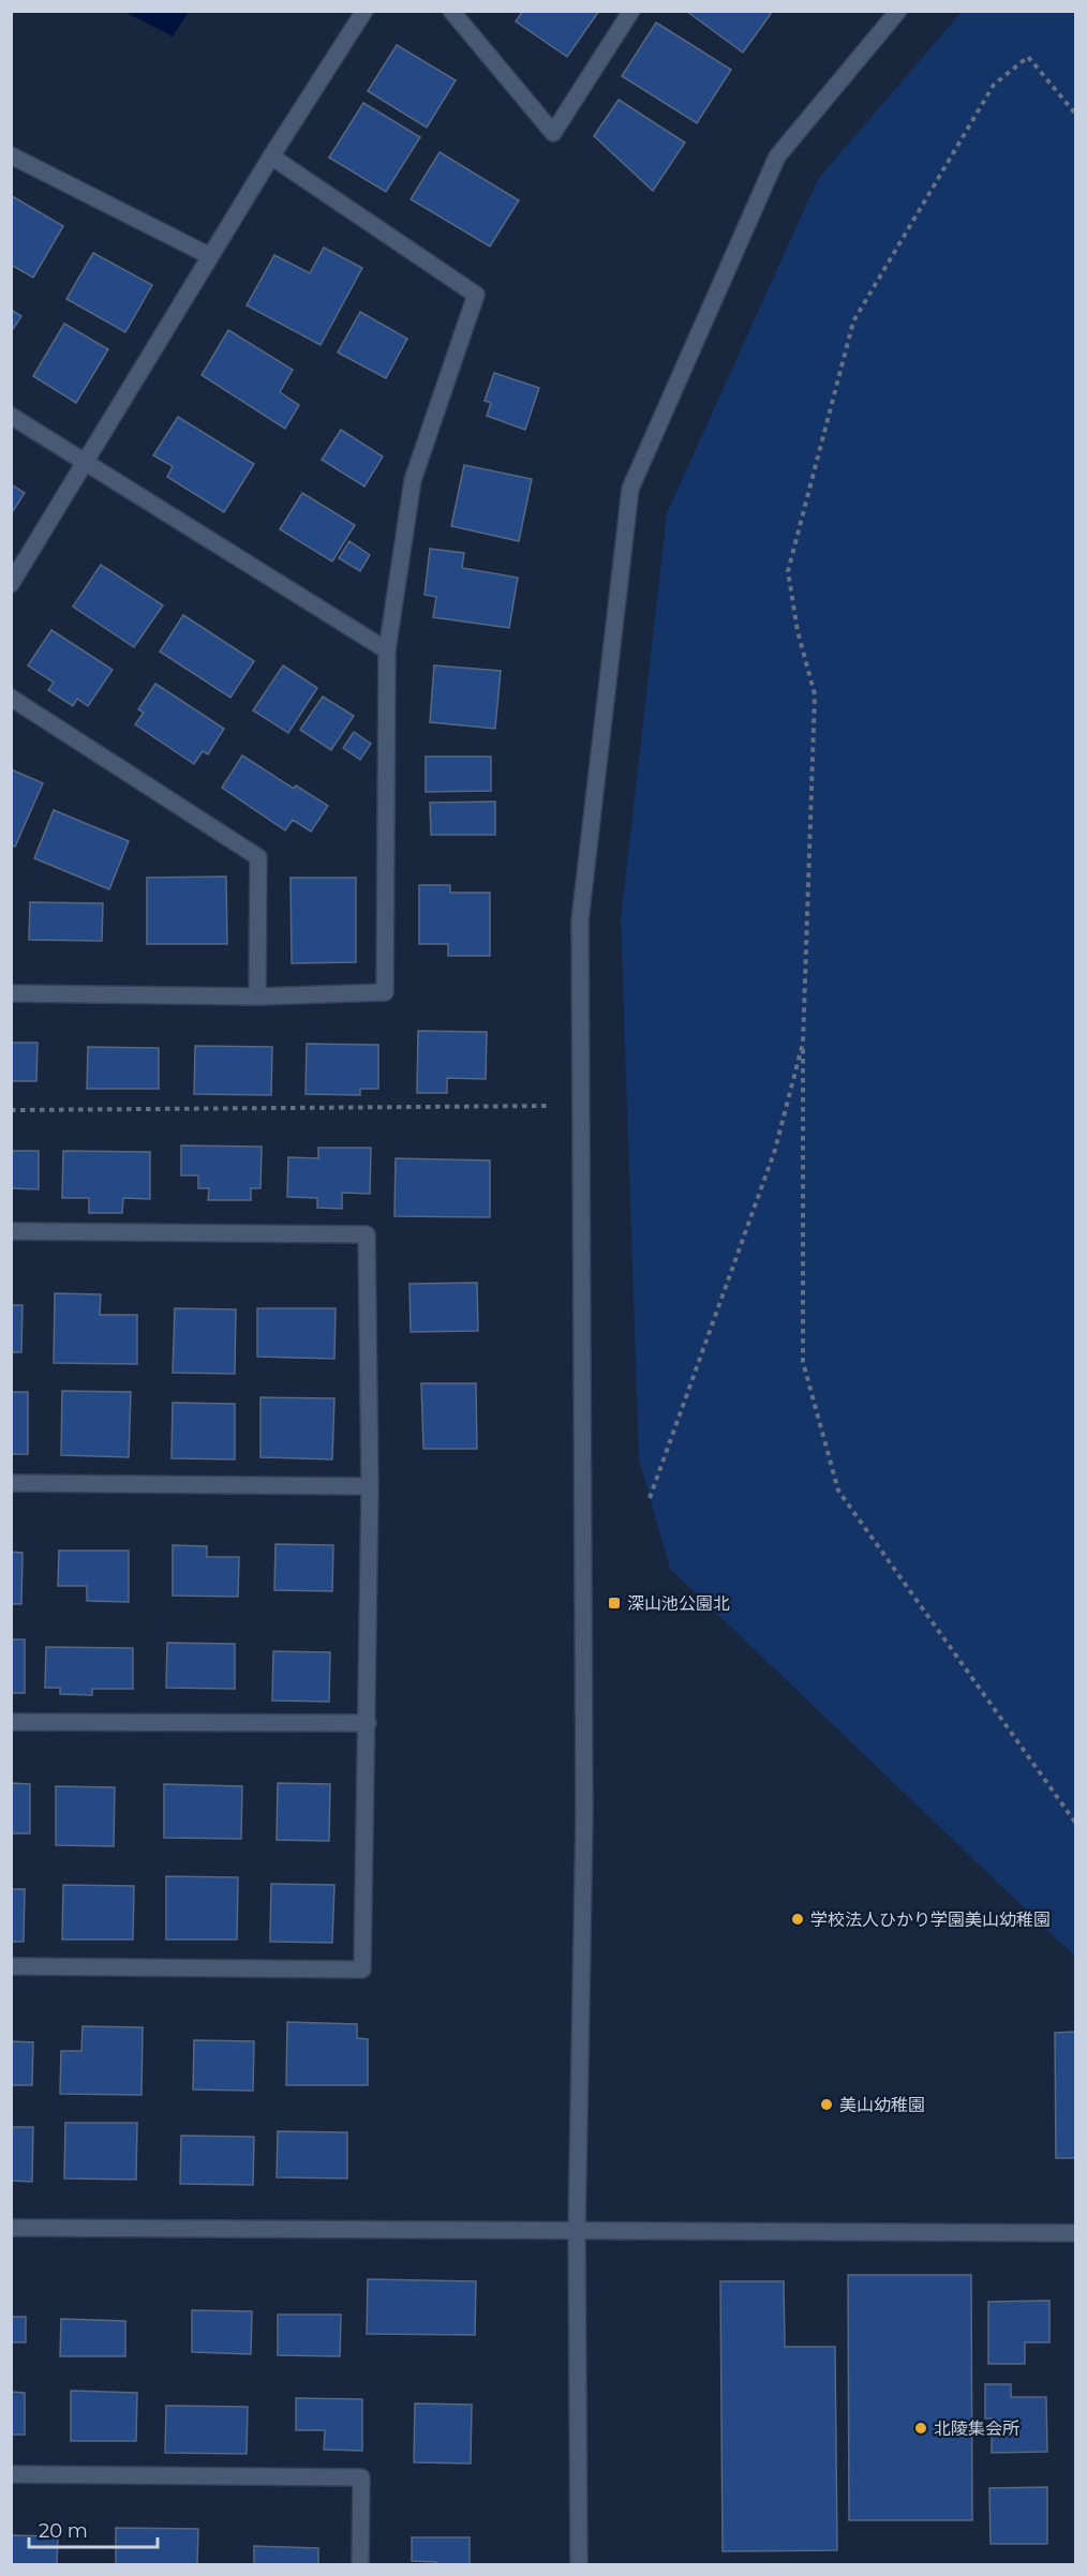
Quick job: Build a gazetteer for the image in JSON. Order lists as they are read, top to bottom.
{
  "places": {
    "transit": ["深山池公園北"],
    "other": ["学校法人ひかり学園美山幼稚園", "美山幼稚園", "北陵集会所"]
  },
  "scale_bar": "20 m"
}
